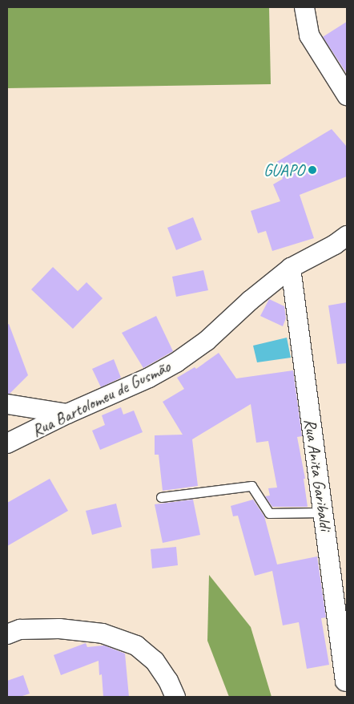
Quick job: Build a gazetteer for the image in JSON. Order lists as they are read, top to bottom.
{
  "streets": {
    "street": ["Rua Bartolomeu de Gusmão", "Rua Anita Garibaldi"]
  },
  "crossings": [
    ["Rua Bartolomeu de Gusmão", "Rua Anita Garibaldi"]
  ],
  "places": ["GUAPO"]
}
